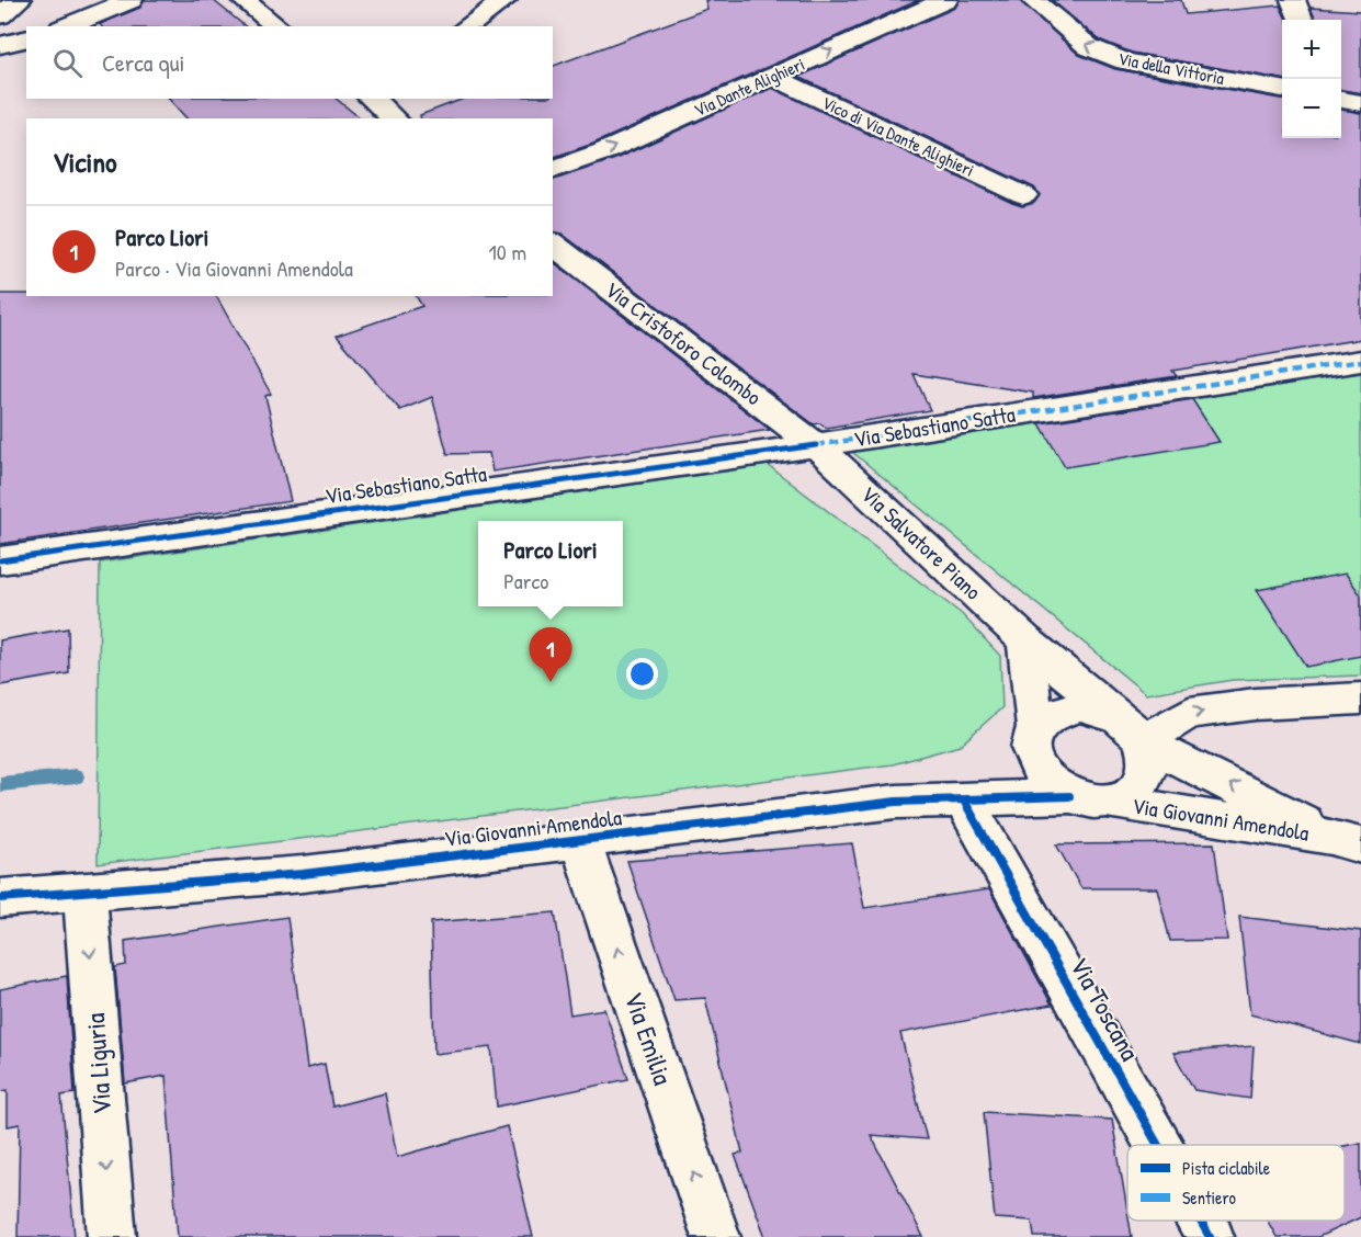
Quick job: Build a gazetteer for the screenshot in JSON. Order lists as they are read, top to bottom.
{
  "streets": {
    "street": [
      "Via della Vittoria",
      "Via Dante Alighieri",
      "Vico di Via Dante Alighieri",
      "Via Cristoforo Colombo",
      "Via Sebastiano Satta",
      "Via Salvatore Piano",
      "Via Giovanni Amendola",
      "Via Toscana",
      "Via Emilia",
      "Via Liguria"
    ]
  },
  "crossings": [
    ["Via Dante Alighieri", "Vico di Via Dante Alighieri"],
    ["Via Cristoforo Colombo", "Via Sebastiano Satta"],
    ["Via Cristoforo Colombo", "Via Salvatore Piano"],
    ["Via Sebastiano Satta", "Via Salvatore Piano"],
    ["Via Salvatore Piano", "Via Giovanni Amendola"],
    ["Via Giovanni Amendola", "Via Toscana"],
    ["Via Giovanni Amendola", "Via Emilia"],
    ["Via Giovanni Amendola", "Via Liguria"]
  ],
  "one_way": [
    "Via della Vittoria",
    "Via Dante Alighieri",
    "Via Emilia",
    "Via Liguria"
  ],
  "legend": ["Pista ciclabile", "Sentiero"],
  "page": {
    "map_buttons": ["+", "−"],
    "search": "Cerca qui",
    "heading": "Vicino",
    "list": [
      {
        "mark": "1",
        "name": "Parco Liori",
        "note": "Parco · Via Giovanni Amendola",
        "value": "10 m"
      }
    ],
    "popup": ["Parco Liori", "Parco"],
    "pins": "1"
  }
}
